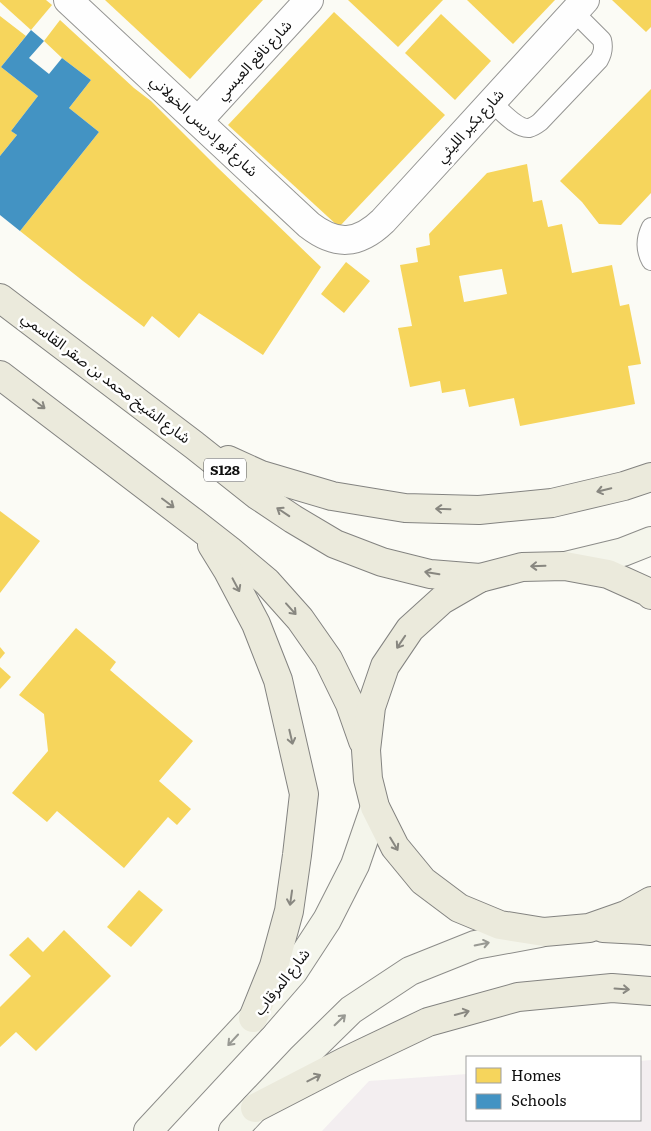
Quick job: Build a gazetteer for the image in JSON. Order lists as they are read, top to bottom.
{
  "streets": {
    "main road": ["شارع الشيخ محمد بن صقر القاسمي", "S128", "شارع المرقاب"],
    "street": ["شارع نافع العبسي", "شارع أبو إدريس الخولاني", "شارع بكير الليثي"]
  },
  "crossings": [
    ["شارع نافع العبسي", "شارع أبو إدريس الخولاني"],
    ["شارع أبو إدريس الخولاني", "شارع بكير الليثي"]
  ],
  "legend": ["Homes", "Schools"]
}
